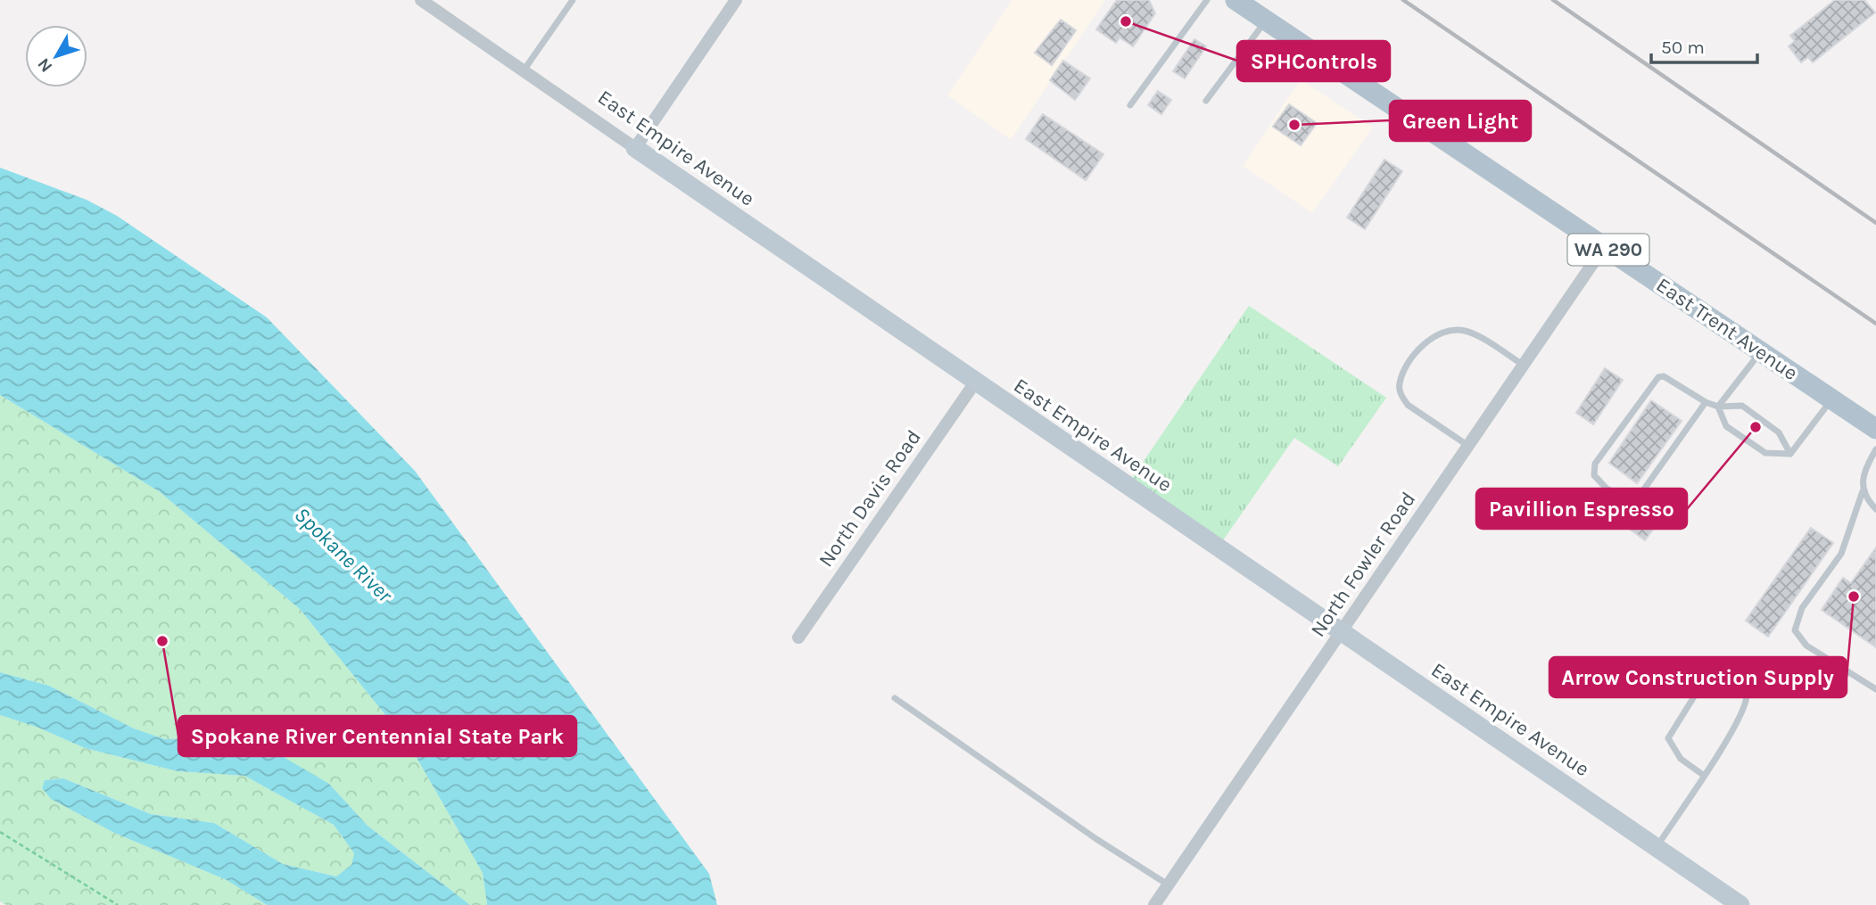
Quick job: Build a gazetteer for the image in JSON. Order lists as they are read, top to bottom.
{
  "streets": {
    "main road": ["WA 290", "East Trent Avenue"],
    "street": ["East Empire Avenue", "North Davis Road", "North Fowler Road"]
  },
  "crossings": [
    ["East Empire Avenue", "North Davis Road"],
    ["East Empire Avenue", "North Fowler Road"],
    ["East Trent Avenue", "North Fowler Road"]
  ],
  "water": ["Spokane River"],
  "places": [
    "SPHControls",
    "Green Light",
    "Pavillion Espresso",
    "Arrow Construction Supply",
    "Spokane River Centennial State Park"
  ],
  "scale_bar": "50 m",
  "north": "bottom left"
}
